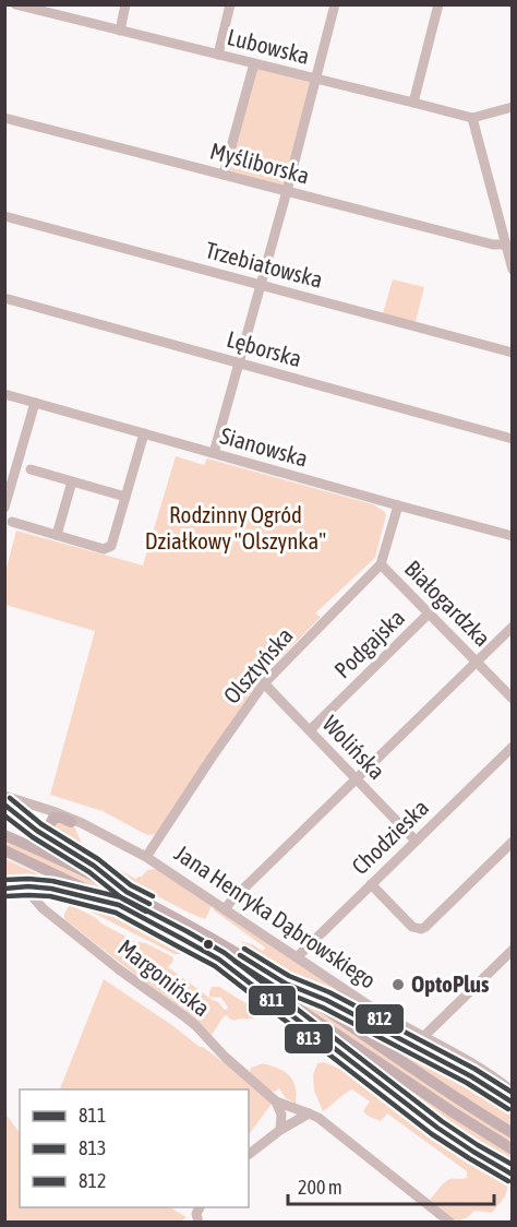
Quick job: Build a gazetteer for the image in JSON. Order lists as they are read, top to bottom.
{
  "streets": {
    "street": [
      "Lubowska",
      "Myśliborska",
      "Trzebiatowska",
      "Lęborska",
      "Sianowska",
      "Białogardzka",
      "Podgajska",
      "Olsztyńska",
      "Wolińska",
      "Chodzieska",
      "Jana Henryka Dąbrowskiego",
      "Margonińska"
    ]
  },
  "crossings": [
    ["Sianowska", "Olsztyńska"],
    ["Białogardzka", "Podgajska"],
    ["Białogardzka", "Olsztyńska"],
    ["Podgajska", "Wolińska"],
    ["Olsztyńska", "Wolińska"],
    ["Olsztyńska", "Jana Henryka Dąbrowskiego"],
    ["Wolińska", "Chodzieska"],
    ["Chodzieska", "Jana Henryka Dąbrowskiego"]
  ],
  "parks": ["Rodzinny Ogród Działkowy \"Olszynka\""],
  "places": ["OptoPlus"],
  "lines": ["transit line 812", "transit line 811", "transit line 813"],
  "legend": ["811", "813", "812"],
  "scale_bar": "200 m"
}
